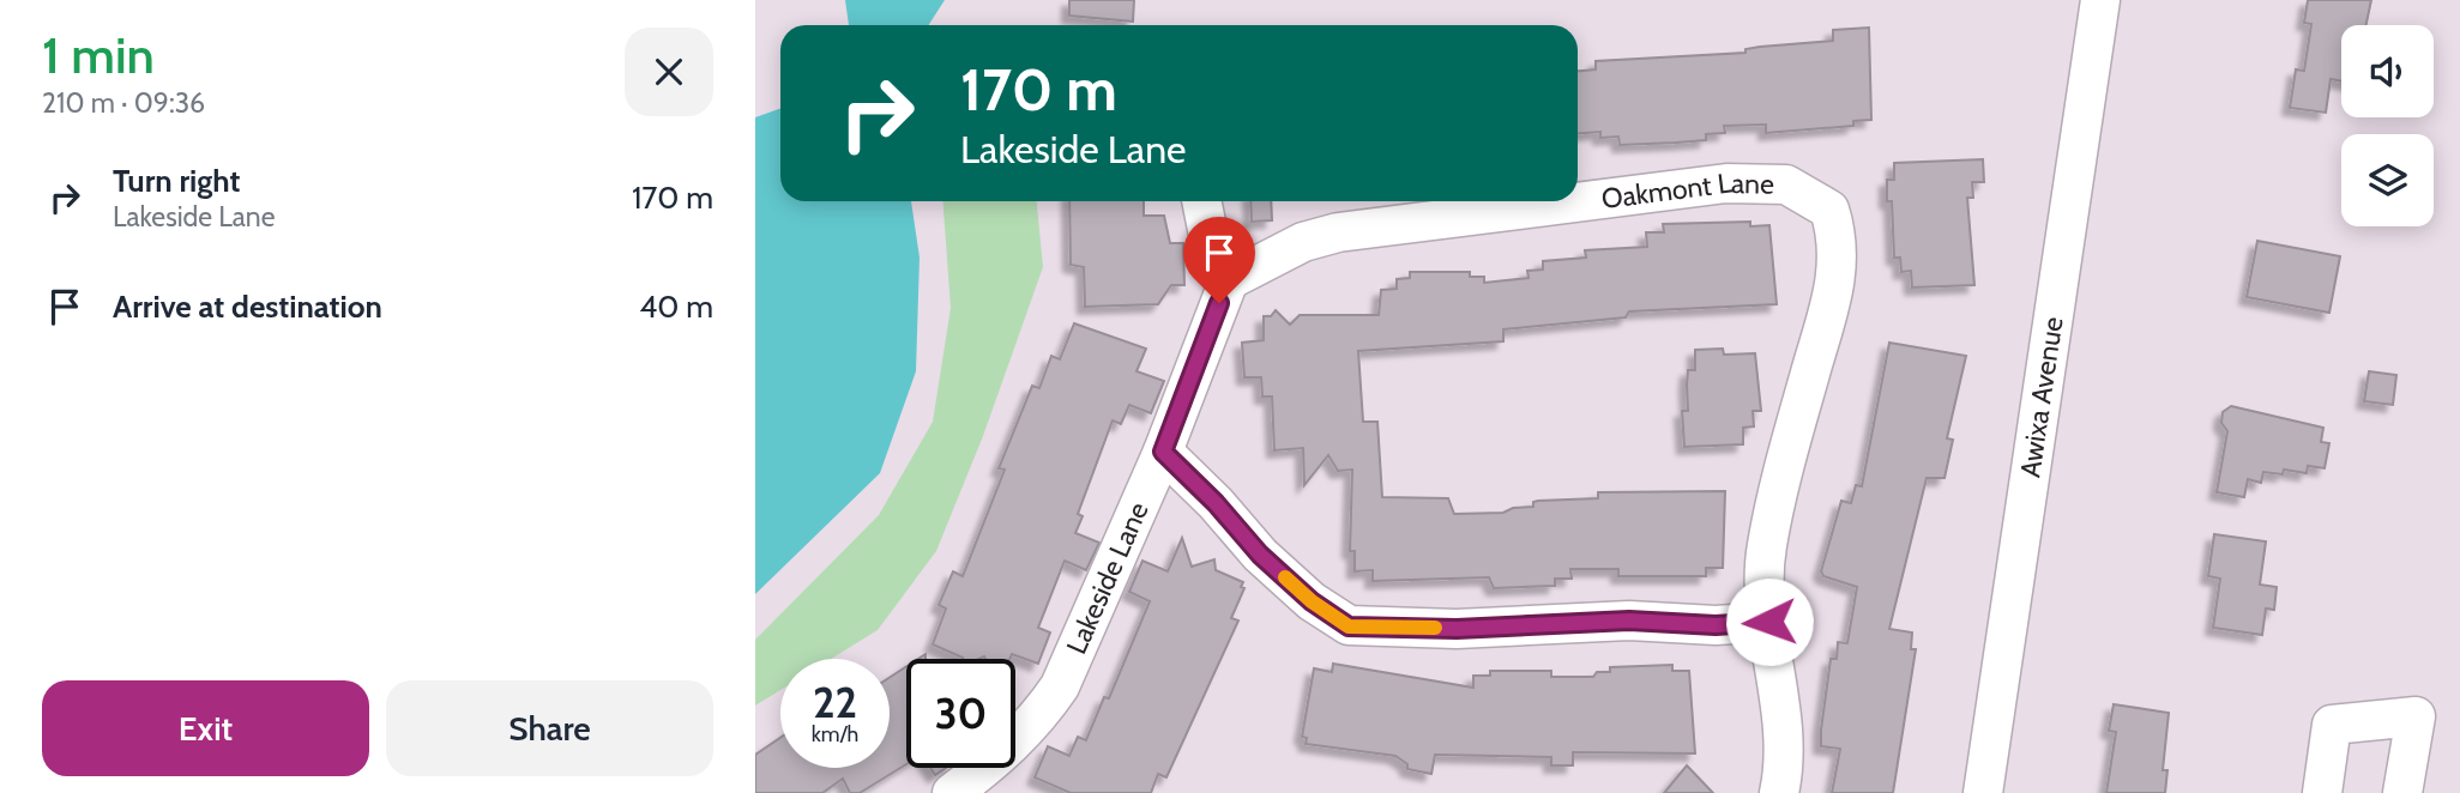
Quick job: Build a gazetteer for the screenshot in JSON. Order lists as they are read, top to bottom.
{
  "streets": {
    "street": ["Oakmont Lane", "Awixa Avenue", "Lakeside Lane"]
  },
  "crossings": [
    ["Oakmont Lane", "Lakeside Lane"]
  ],
  "page": {
    "heading": ["1 min", "210 m · 09:36"],
    "turn": ["170 m", "Lakeside Lane"],
    "list": [
      {
        "name": "Turn right",
        "note": "Lakeside Lane",
        "value": "170 m"
      },
      {
        "name": "Arrive at destination",
        "value": "40 m"
      }
    ],
    "speed": "22 km/h",
    "limit": "30",
    "buttons": ["Exit", "Share"]
  }
}
